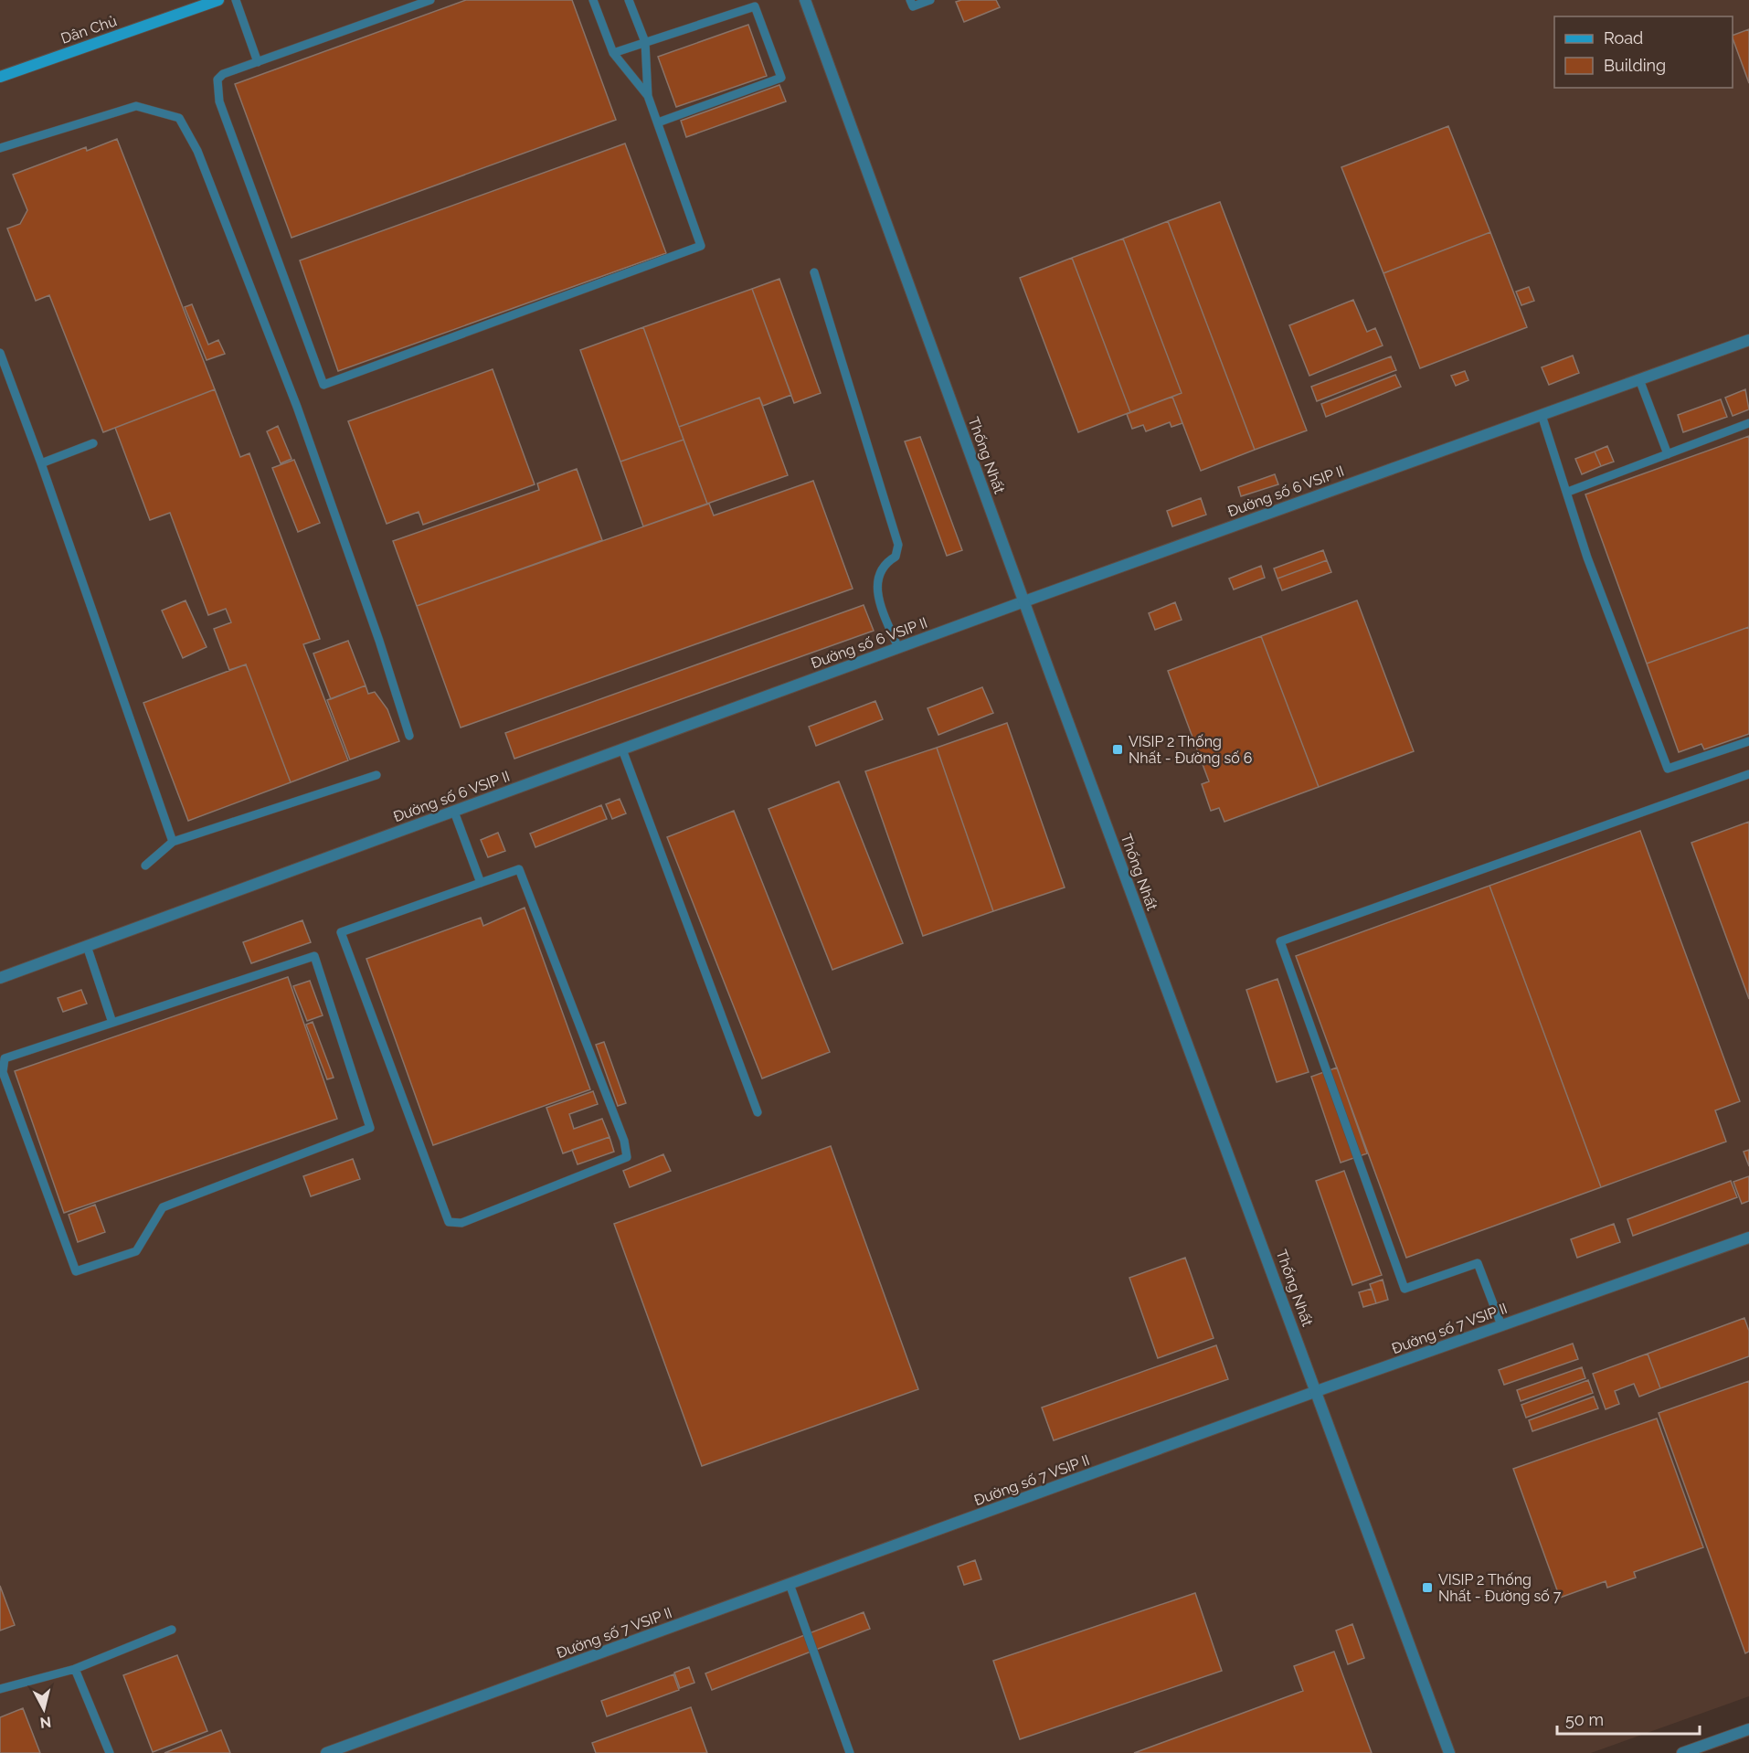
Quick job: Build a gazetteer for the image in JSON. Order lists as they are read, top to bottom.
{
  "streets": {
    "main road": ["Dân Chủ"],
    "street": ["Thống Nhất", "Đường số 6 VSIP II", "Đường số 7 VSIP II"]
  },
  "crossings": [
    ["Thống Nhất", "Đường số 6 VSIP II"],
    ["Thống Nhất", "Đường số 7 VSIP II"]
  ],
  "places": {
    "transit": ["VISIP 2 Thống Nhất - Đường số 6", "VISIP 2 Thống Nhất - Đường số 7"]
  },
  "legend": ["Road", "Building"],
  "scale_bar": "50 m",
  "north": "bottom"
}
